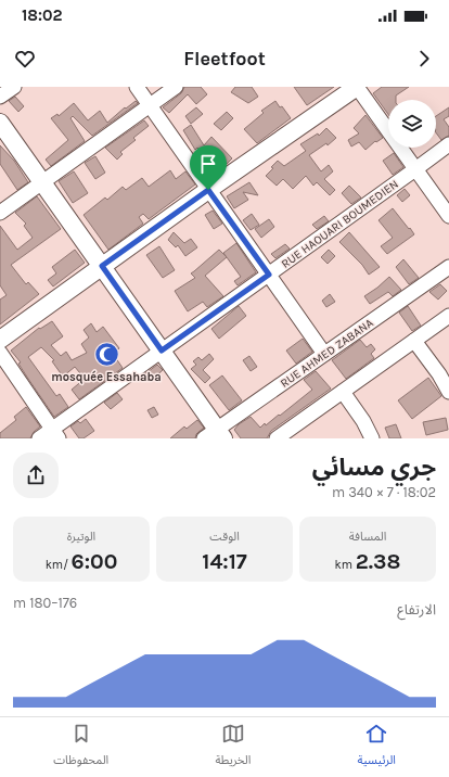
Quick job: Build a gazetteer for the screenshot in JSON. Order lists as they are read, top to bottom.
{
  "streets": {
    "street": ["RUE HAOUARI BOUMEDIEN", "RUE AHMED ZABANA"]
  },
  "places": {
    "mosque": ["mosquée Essahaba"]
  },
  "page": {
    "status": "18:02",
    "header": "Fleetfoot",
    "heading": ["جري مسائي", "18:02 · 7 × 340 m"],
    "stats": [
      ["المسافة", "2.38 km"],
      ["الوقت", "14:17"],
      ["الوتيرة", "6:00 /km"]
    ],
    "chart": ["الارتفاع", "176–180 m"],
    "tabs": ["الرئيسية", "الخريطة", "المحفوظات"]
  }
}
